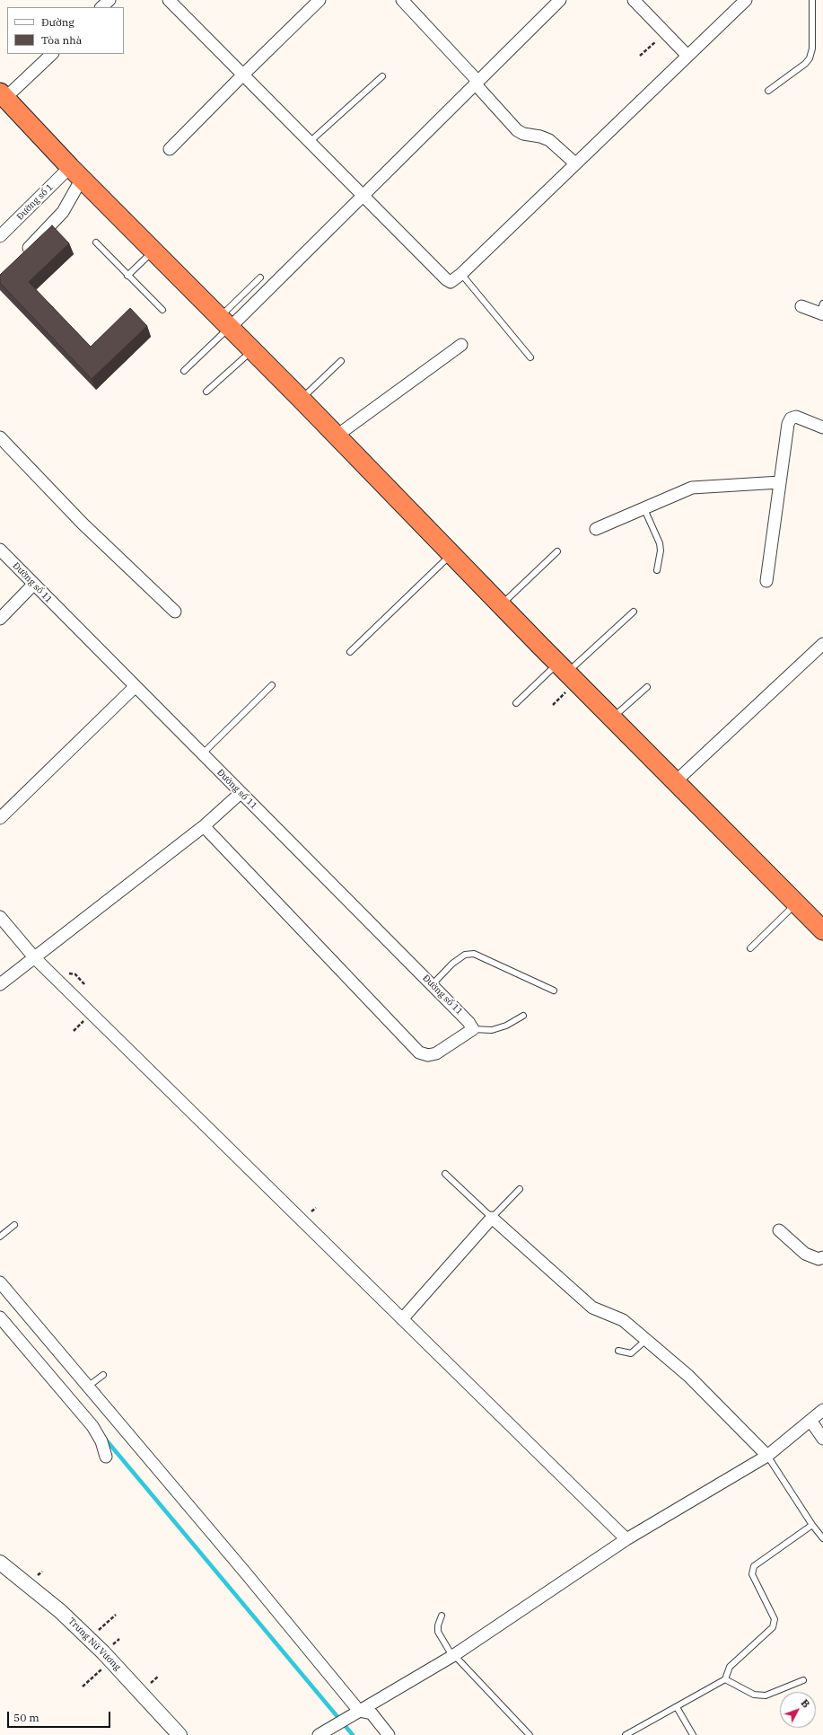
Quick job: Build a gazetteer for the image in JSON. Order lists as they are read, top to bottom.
{
  "streets": {
    "street": ["Đường số 1", "Đường số 11", "Trưng Nữ Vương"]
  },
  "legend": ["Đường", "Tòa nhà"],
  "scale_bar": "50 m",
  "north": "top right"
}
